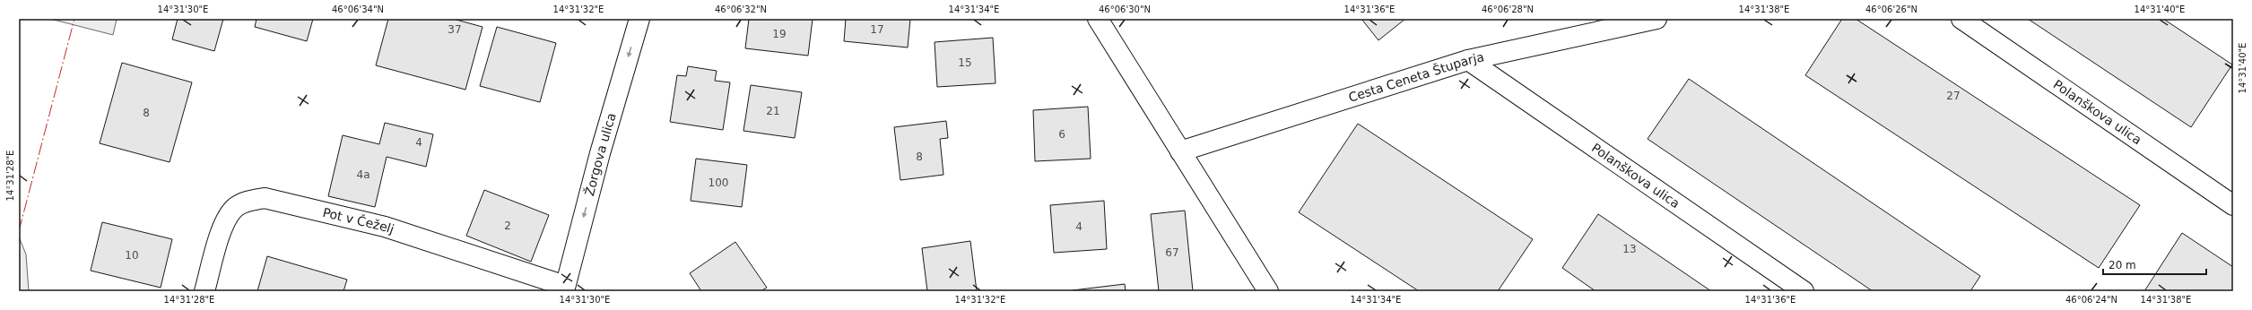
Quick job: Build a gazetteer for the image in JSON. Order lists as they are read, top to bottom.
{
  "streets": {
    "street": [
      "Cesta Ceneta Štuparja",
      "Polanškova ulica",
      "Žorgova ulica",
      "Pot v Čeželj"
    ]
  },
  "crossings": [
    ["Cesta Ceneta Štuparja", "Polanškova ulica"],
    ["Žorgova ulica", "Pot v Čeželj"]
  ],
  "one_way": ["Žorgova ulica"],
  "house_numbers": [
    "37",
    "17",
    "19",
    "15",
    "27",
    "21",
    "8",
    "6",
    "4",
    "8",
    "4a",
    "100",
    "2",
    "4",
    "13",
    "67",
    "10"
  ],
  "scale_bar": "20 m",
  "coordinates": [
    "14°31'30\"E",
    "46°06'34\"N",
    "14°31'32\"E",
    "46°06'32\"N",
    "14°31'34\"E",
    "46°06'30\"N",
    "14°31'36\"E",
    "46°06'28\"N",
    "14°31'38\"E",
    "46°06'26\"N",
    "14°31'40\"E",
    "14°31'28\"E",
    "46°06'24\"N"
  ]
}
